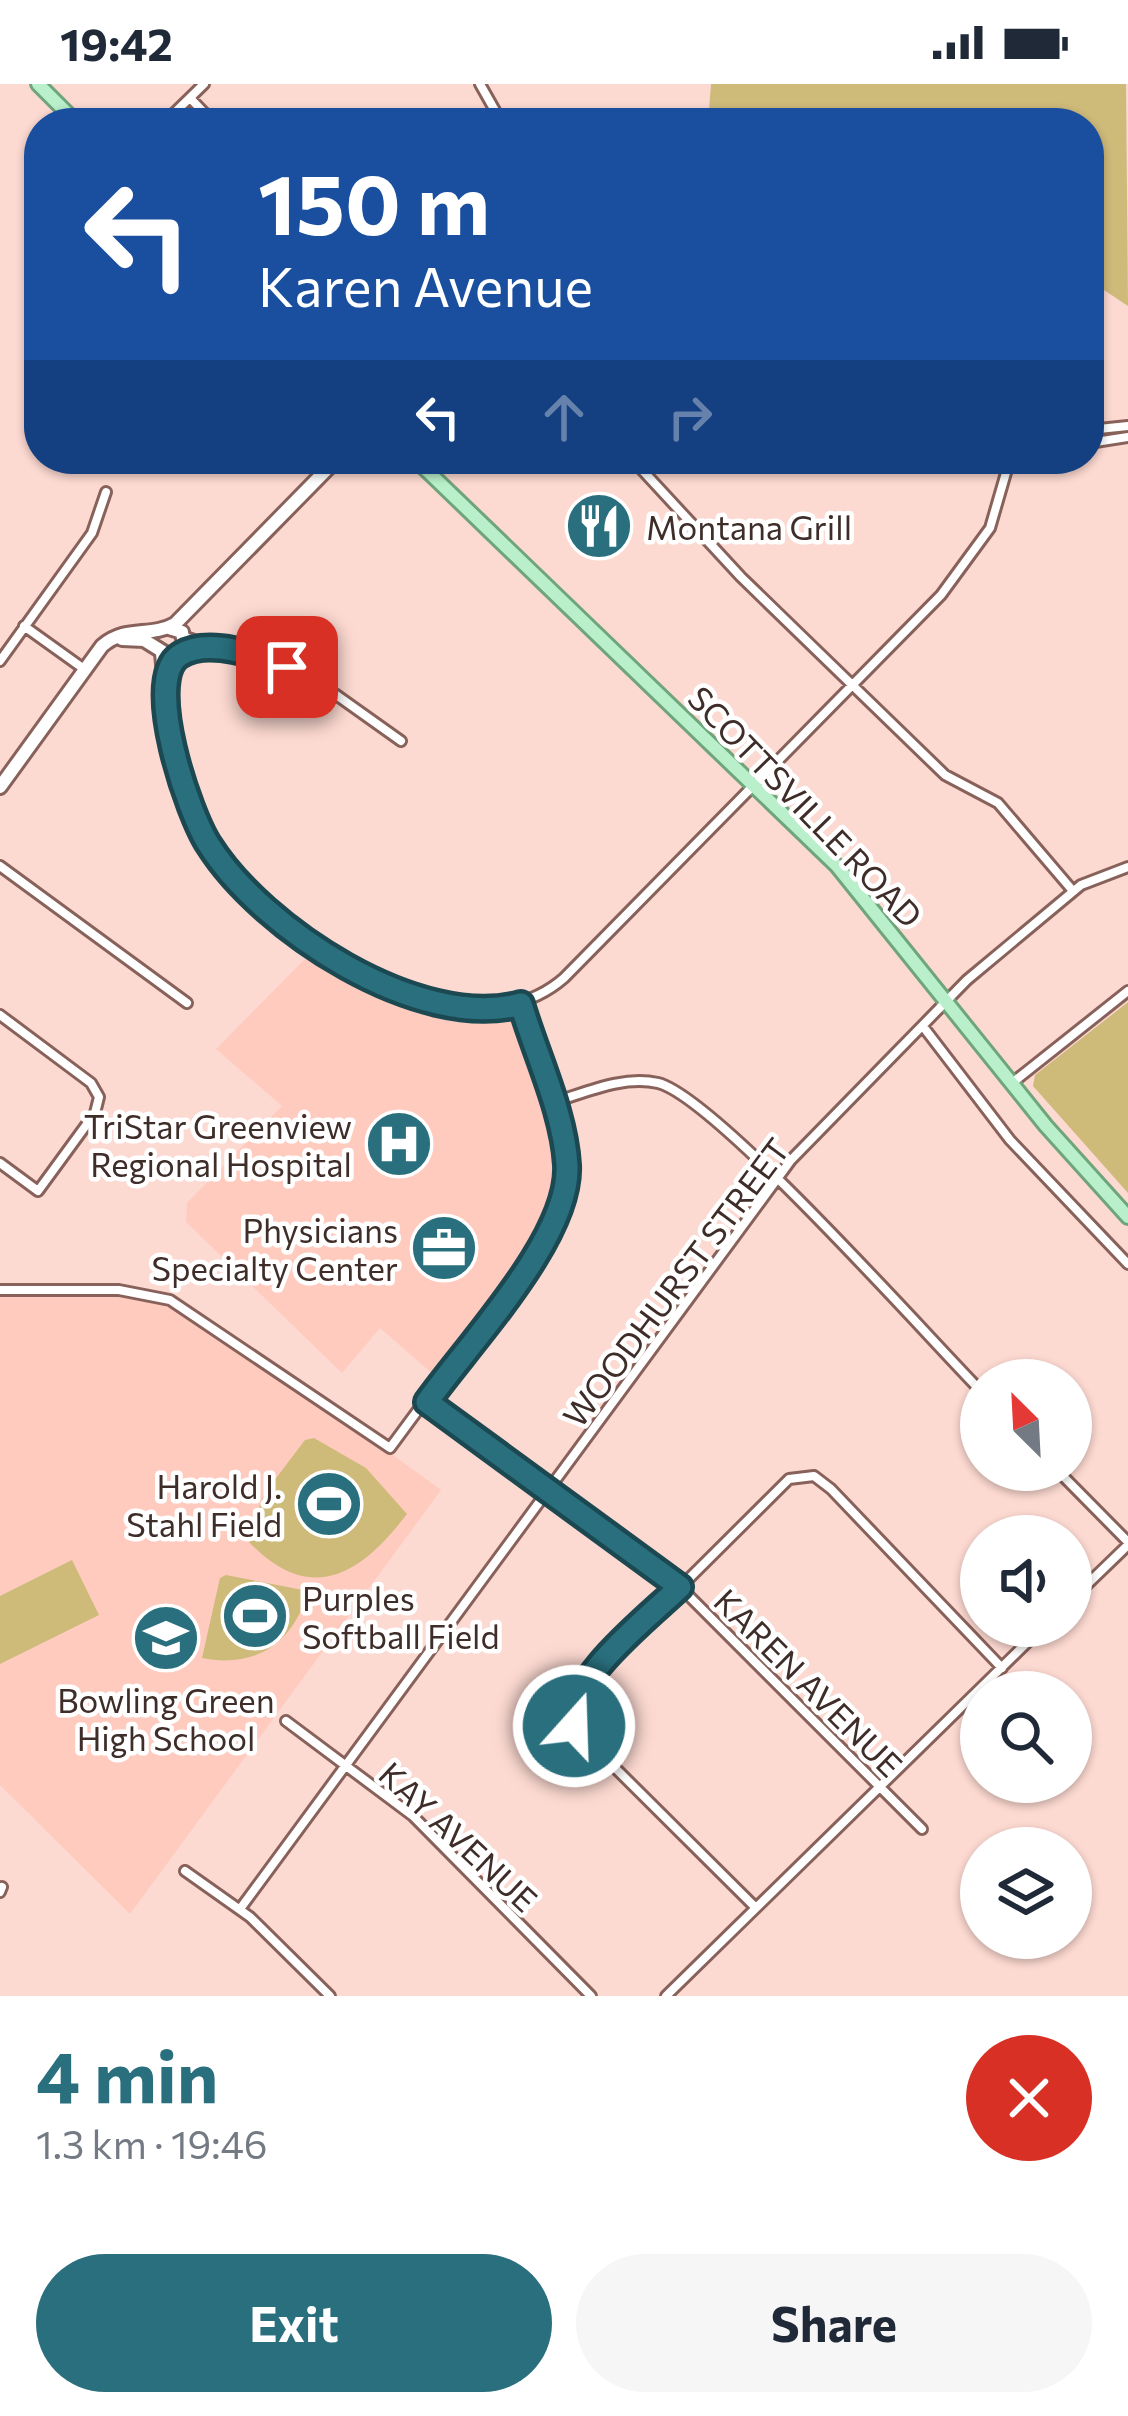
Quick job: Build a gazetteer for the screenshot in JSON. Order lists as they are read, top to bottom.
{
  "streets": {
    "main road": ["SCOTTSVILLE ROAD"],
    "street": ["WOODHURST STREET", "KAREN AVENUE", "KAY AVENUE"]
  },
  "crossings": [
    ["SCOTTSVILLE ROAD", "WOODHURST STREET"],
    ["WOODHURST STREET", "KAREN AVENUE"],
    ["WOODHURST STREET", "KAY AVENUE"]
  ],
  "places": {
    "restaurant": ["Montana Grill"],
    "hospital": ["TriStar Greenview Regional Hospital"],
    "office": ["Physicians Specialty Center"],
    "sports": ["Harold J. Stahl Field", "Purples Softball Field"],
    "school or university": ["Bowling Green High School"]
  },
  "north": "top left",
  "page": {
    "status": "19:42",
    "turn": ["150 m", "Karen Avenue"],
    "heading": ["4 min", "1.3 km · 19:46"],
    "buttons": ["Exit", "Share"]
  }
}
